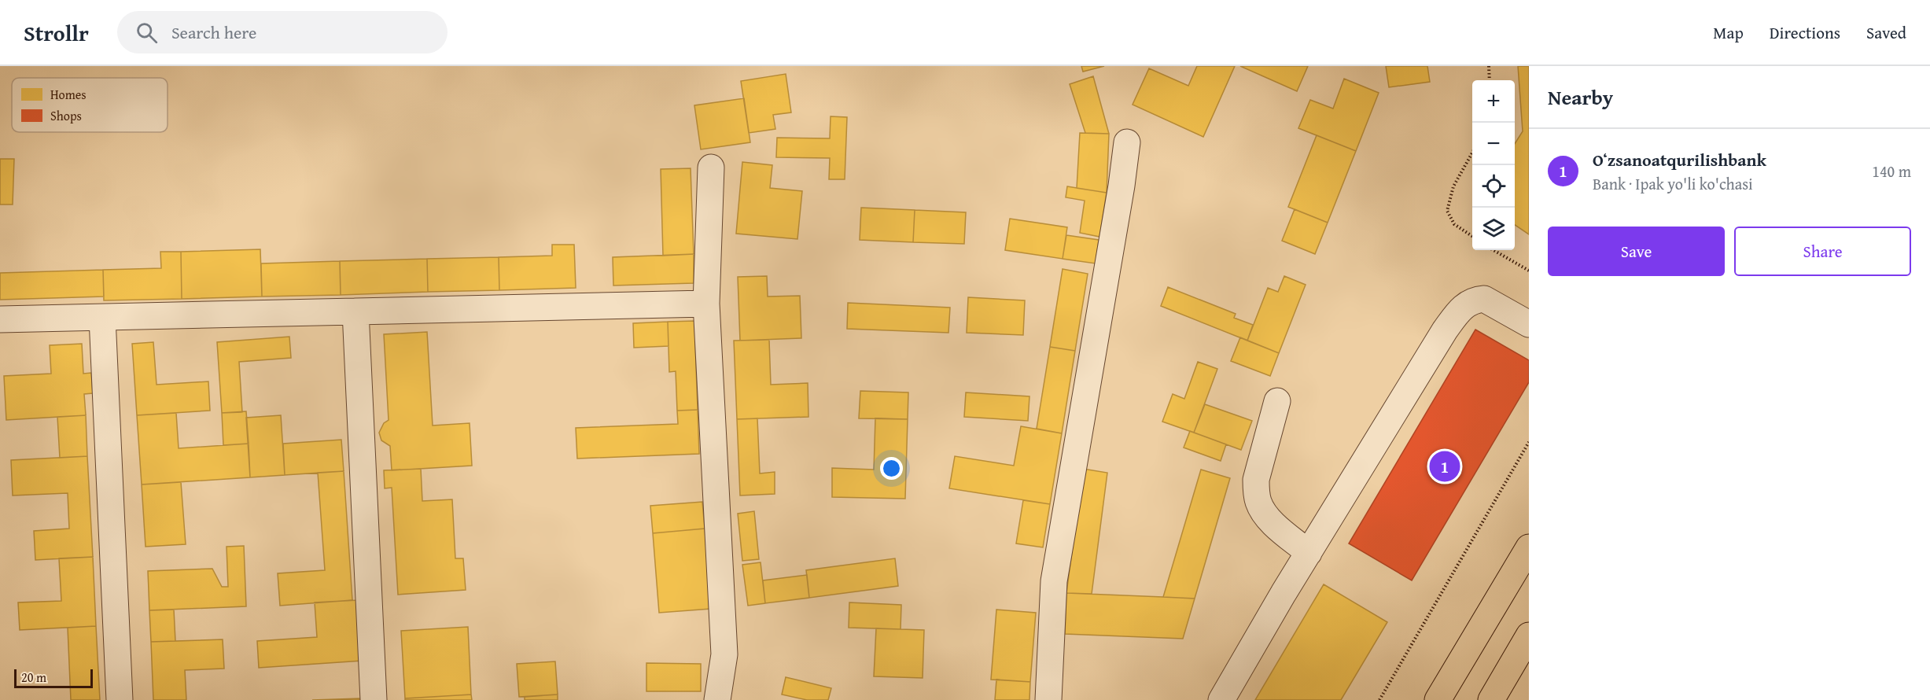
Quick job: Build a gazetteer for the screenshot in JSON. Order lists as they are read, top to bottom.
{
  "legend": ["Homes", "Shops"],
  "scale_bar": "20 m",
  "page": {
    "header": "Strollr",
    "search": "Search here",
    "nav": ["Map", "Directions", "Saved"],
    "heading": "Nearby",
    "map_buttons": ["+", "−"],
    "list": [
      {
        "mark": "1",
        "name": "Oʻzsanoatqurilishbank",
        "note": "Bank · Ipak yo'li ko'chasi",
        "value": "140 m"
      }
    ],
    "buttons": ["Save", "Share"],
    "pins": "1",
    "scale": "20 m"
  }
}
